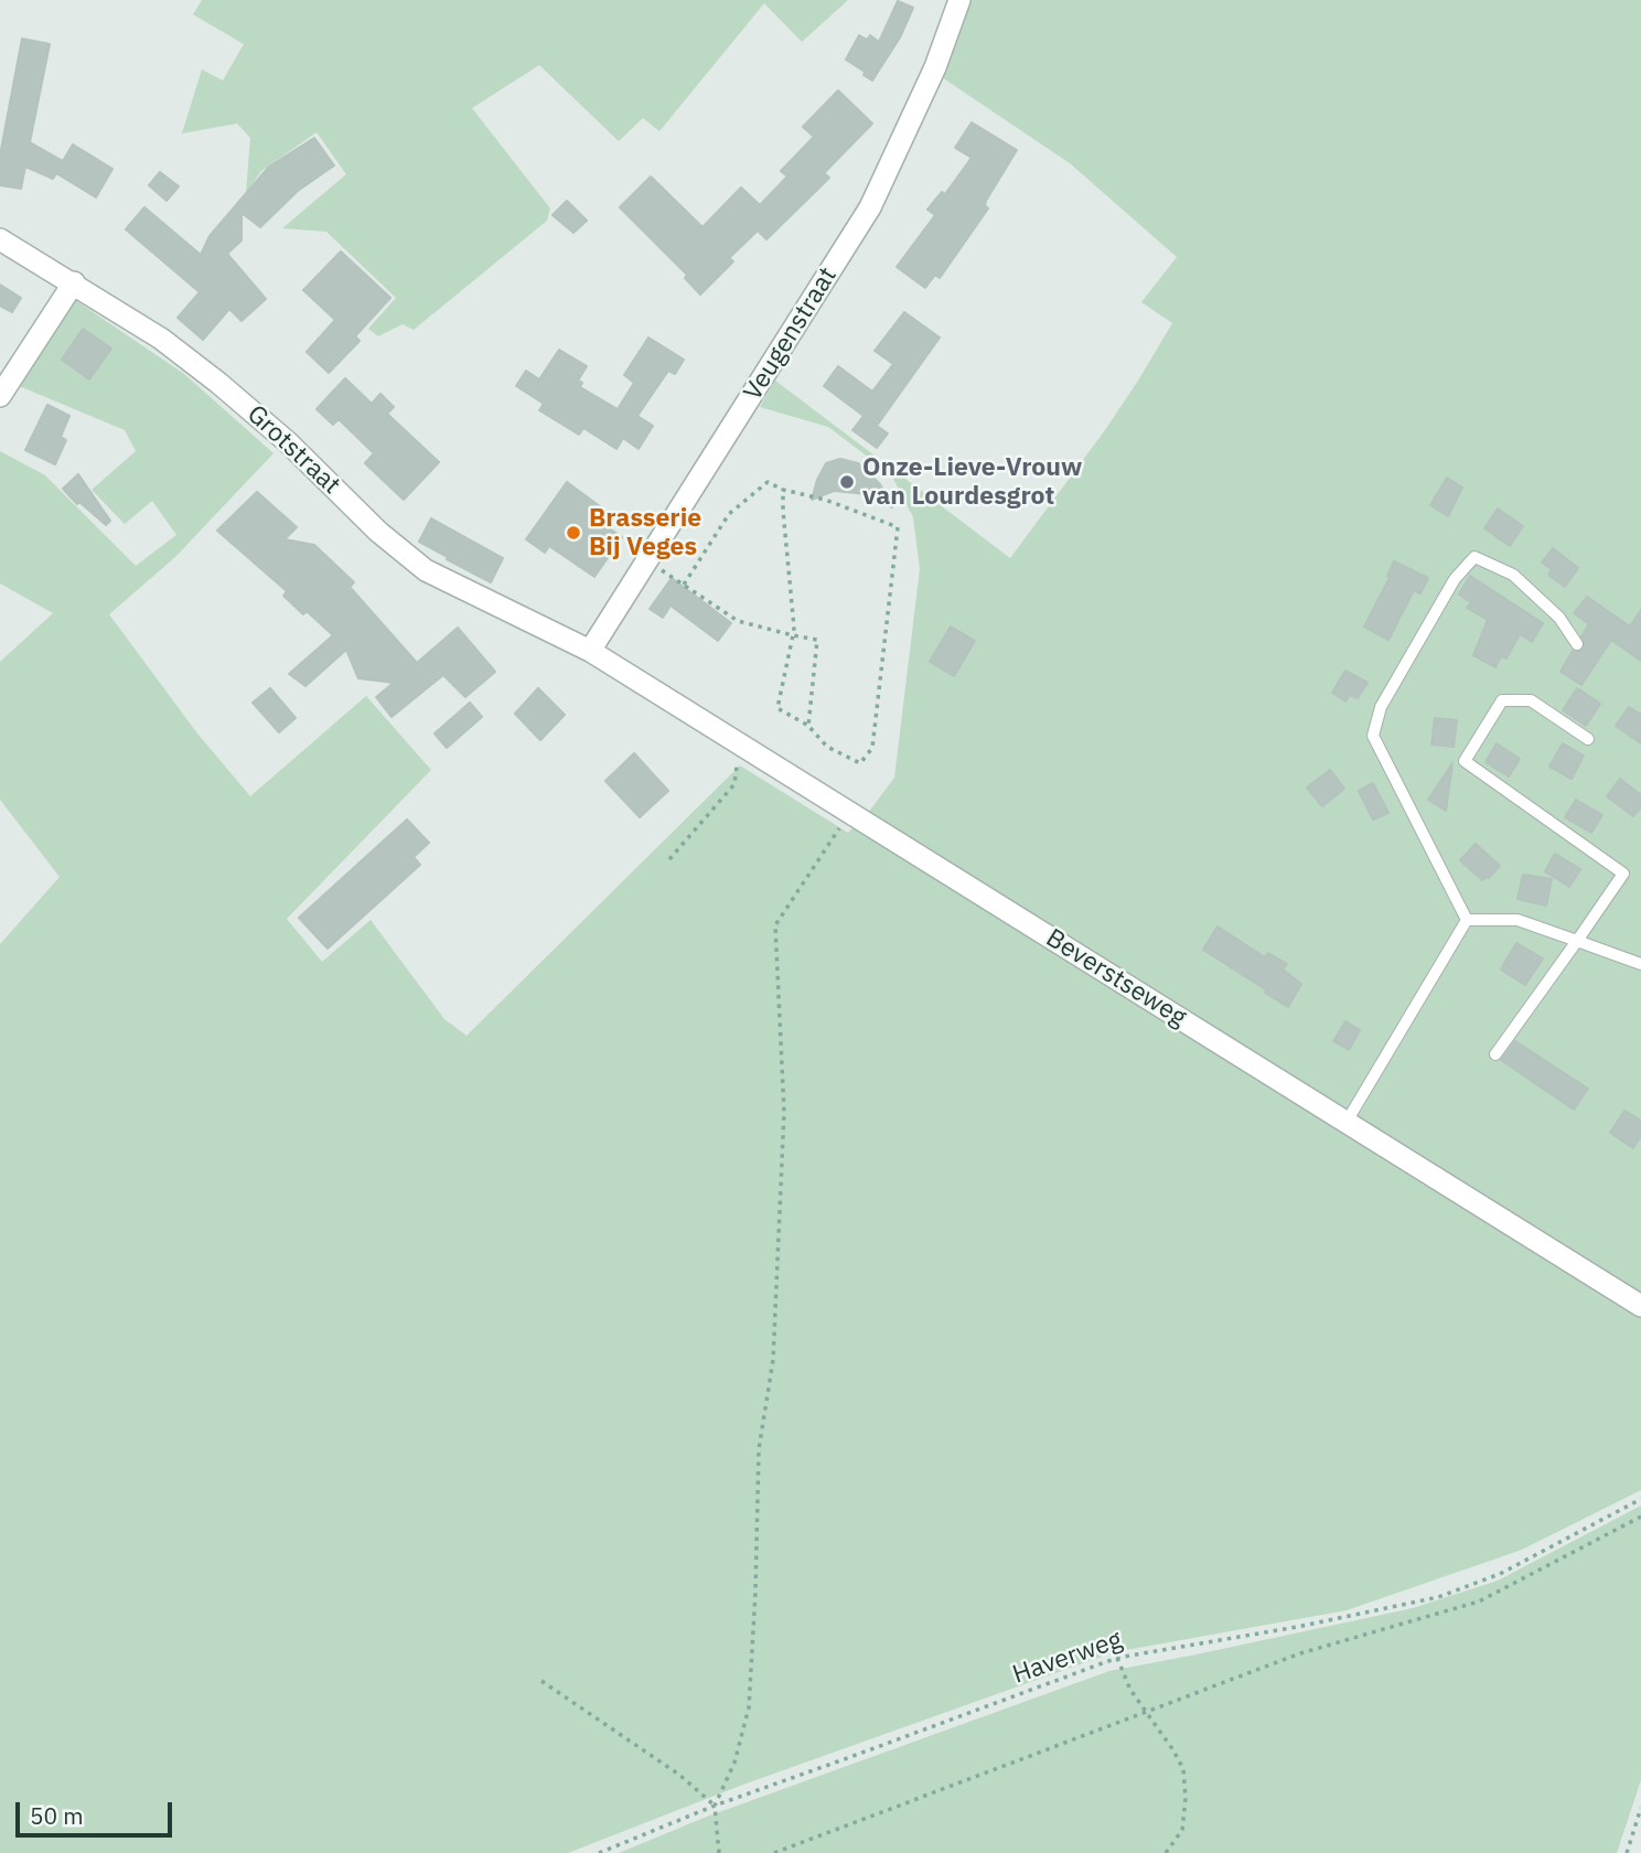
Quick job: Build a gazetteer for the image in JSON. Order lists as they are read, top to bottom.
{
  "streets": {
    "street": ["Veugenstraat", "Grotstraat", "Beverstseweg"],
    "path": ["Haverweg"]
  },
  "crossings": [
    ["Veugenstraat", "Grotstraat"],
    ["Veugenstraat", "Beverstseweg"],
    ["Grotstraat", "Beverstseweg"]
  ],
  "places": ["Onze-Lieve-Vrouw van Lourdesgrot", "Brasserie Bij Veges"],
  "scale_bar": "50 m"
}
